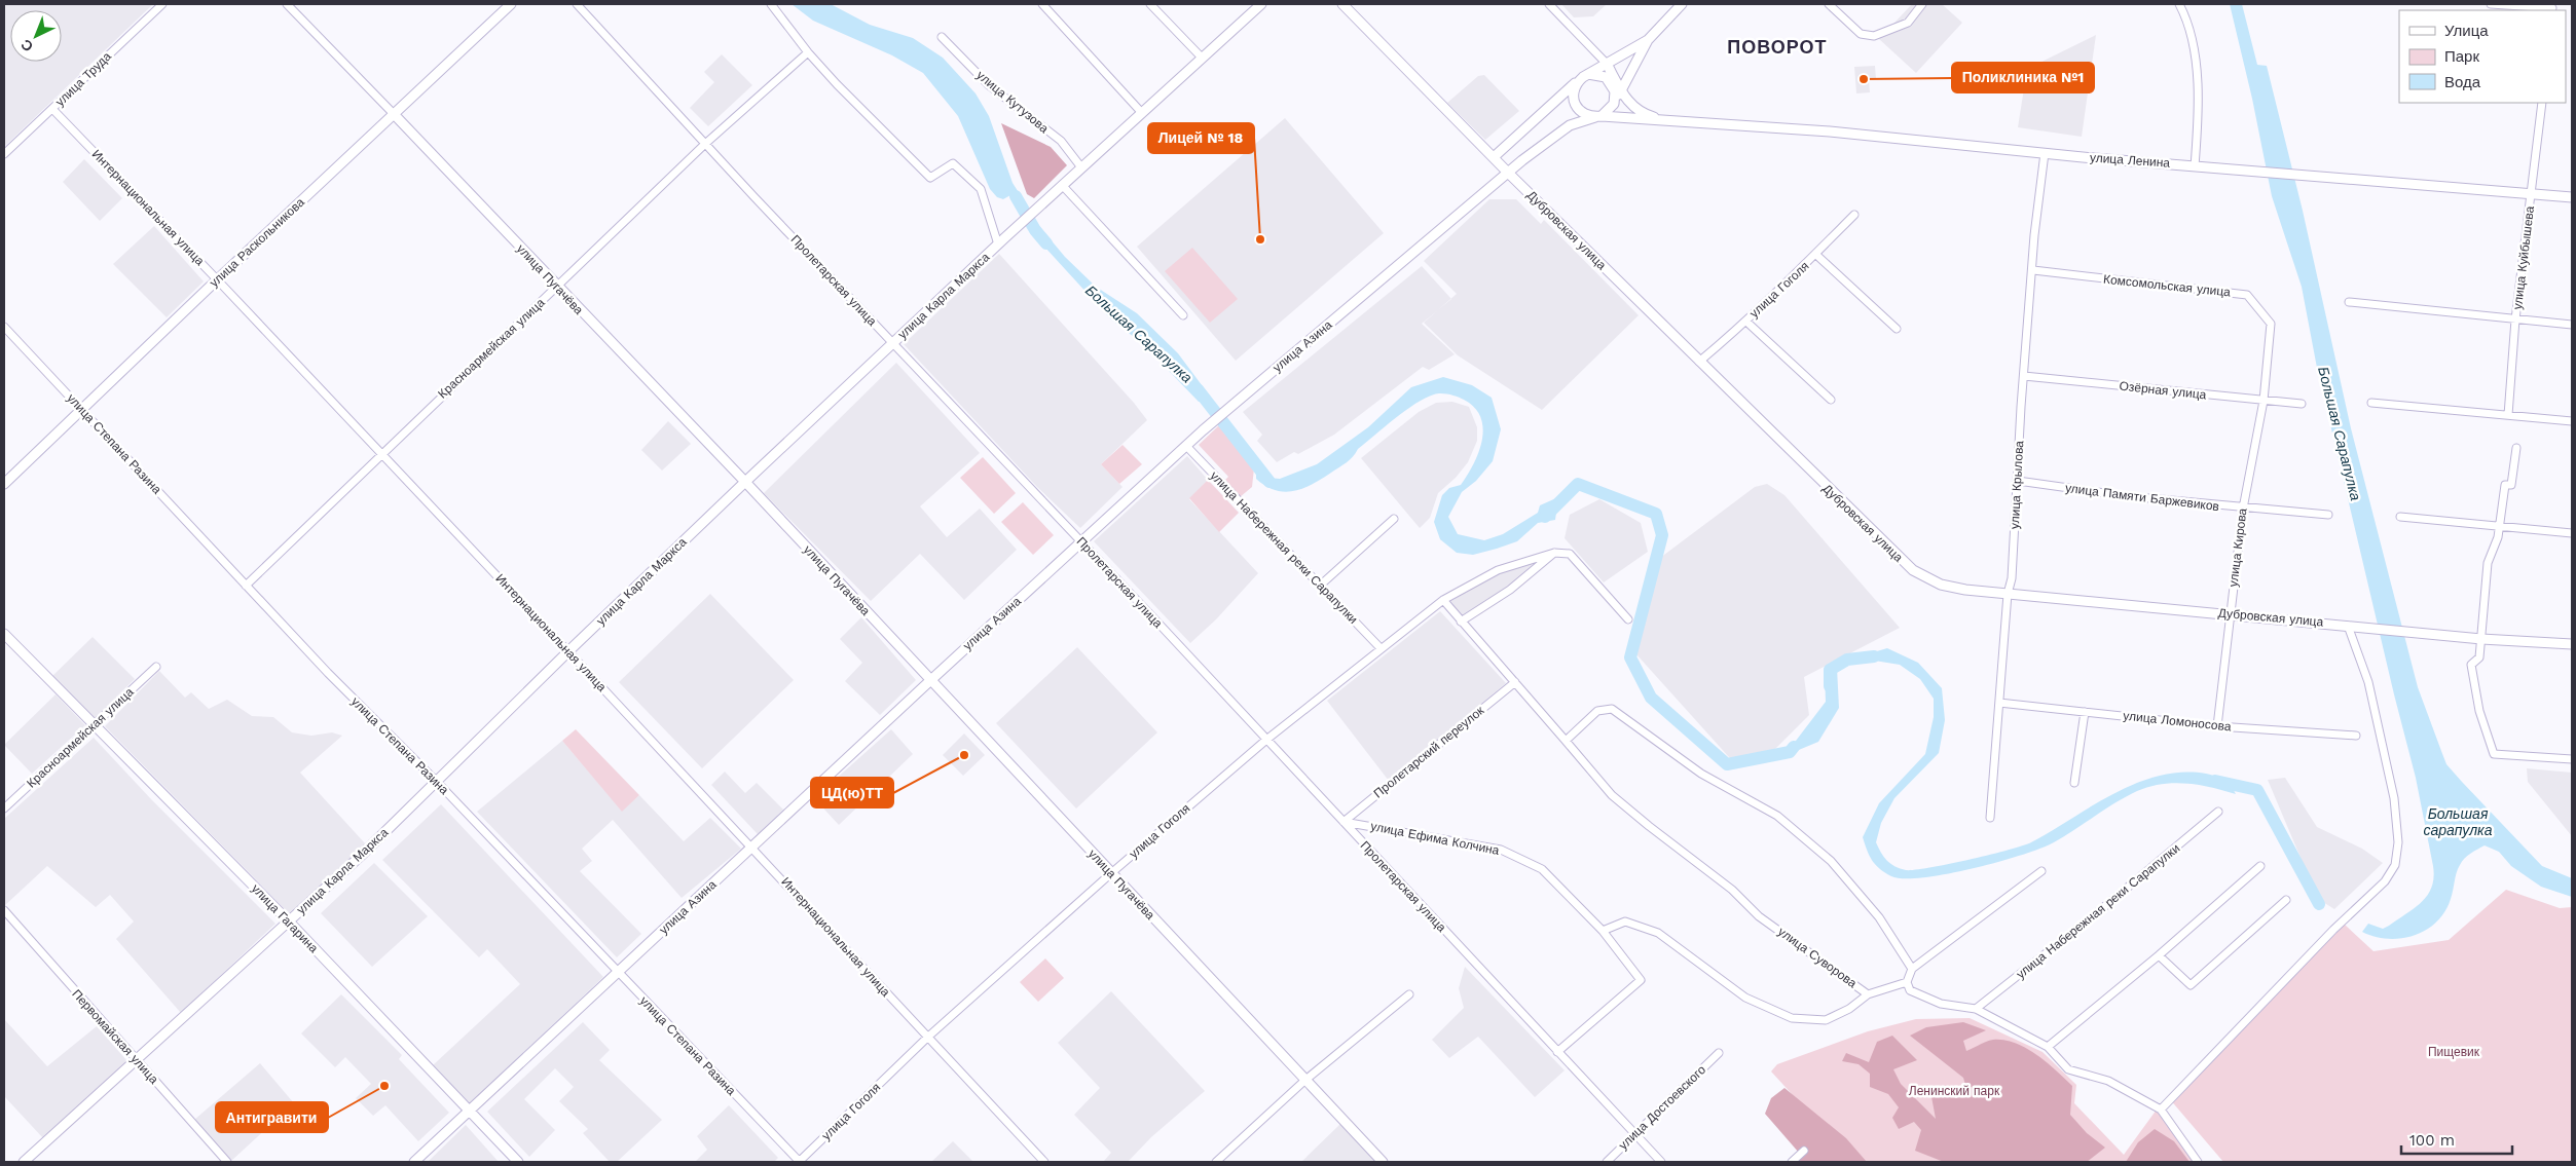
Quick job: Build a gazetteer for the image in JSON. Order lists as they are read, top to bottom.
{
  "streets": {
    "main road": [
      "улица Ленина",
      "Дубровская улица",
      "улица Раскольникова",
      "улица Пугачёва",
      "улица Карла Маркса",
      "улица Азина",
      "улица Гагарина"
    ],
    "street": [
      "улица Труда",
      "улица Кутузова",
      "Интернациональная улица",
      "улица Куйбышева",
      "Пролетарская улица",
      "Комсомольская улица",
      "улица Гоголя",
      "Красноармейская улица",
      "Озёрная улица",
      "улица Степана Разина",
      "улица Крылова",
      "улица Памяти Баржевиков",
      "улица Набережная реки Сарапулки",
      "улица Кирова",
      "улица Ломоносова",
      "Пролетарский переулок",
      "улица Ефима Колчина",
      "улица Суворова",
      "Первомайская улица",
      "улица Достоевского"
    ]
  },
  "crossings": [
    ["улица Труда", "Интернациональная улица"],
    ["улица Кутузова", "улица Карла Маркса"],
    ["улица Ленина", "улица Куйбышева"],
    ["улица Ленина", "улица Азина"],
    ["улица Ленина", "улица Крылова"],
    ["Интернациональная улица", "улица Раскольникова"],
    ["Интернациональная улица", "улица Гоголя"],
    ["Интернациональная улица", "улица Карла Маркса"],
    ["Интернациональная улица", "улица Азина"],
    ["Интернациональная улица", "Красноармейская улица"],
    ["Дубровская улица", "улица Гоголя"],
    ["Дубровская улица", "улица Азина"],
    ["Дубровская улица", "улица Крылова"],
    ["Дубровская улица", "улица Кирова"],
    ["улица Раскольникова", "улица Пугачёва"],
    ["улица Раскольникова", "улица Степана Разина"],
    ["улица Пугачёва", "улица Гоголя"],
    ["улица Пугачёва", "улица Карла Маркса"],
    ["улица Пугачёва", "улица Азина"],
    ["улица Пугачёва", "Красноармейская улица"],
    ["Пролетарская улица", "улица Гоголя"],
    ["Пролетарская улица", "улица Карла Маркса"],
    ["Пролетарская улица", "улица Азина"],
    ["Пролетарская улица", "Красноармейская улица"],
    ["Пролетарская улица", "Пролетарский переулок"],
    ["Пролетарская улица", "улица Ефима Колчина"],
    ["Пролетарская улица", "улица Достоевского"],
    ["Комсомольская улица", "Озёрная улица"],
    ["Комсомольская улица", "улица Крылова"],
    ["Комсомольская улица", "улица Кирова"],
    ["улица Гоголя", "улица Степана Разина"],
    ["улица Гоголя", "улица Набережная реки Сарапулки"],
    ["улица Карла Маркса", "улица Степана Разина"],
    ["улица Карла Маркса", "улица Гагарина"],
    ["улица Карла Маркса", "Первомайская улица"],
    ["улица Азина", "улица Степана Разина"],
    ["улица Азина", "улица Набережная реки Сарапулки"],
    ["улица Азина", "улица Гагарина"],
    ["Красноармейская улица", "улица Степана Разина"],
    ["Красноармейская улица", "улица Гагарина"],
    ["Озёрная улица", "улица Крылова"],
    ["Озёрная улица", "улица Кирова"],
    ["улица Крылова", "улица Памяти Баржевиков"],
    ["улица Крылова", "улица Ломоносова"],
    ["улица Памяти Баржевиков", "улица Кирова"],
    ["улица Кирова", "улица Ломоносова"],
    ["Пролетарский переулок", "улица Ефима Колчина"],
    ["улица Ефима Колчина", "улица Суворова"]
  ],
  "districts": ["ПОВОРОТ"],
  "water": ["Большая Сарапулка", "Большая сарапулка"],
  "parks": ["Пищевик", "Ленинский парк"],
  "places": [
    "Поликлиника №1",
    "Лицей № 18",
    "ЦД(ю)ТТ",
    "Антигравити"
  ],
  "legend": ["Улица", "Парк", "Вода"],
  "scale_bar": "100 m",
  "north": "bottom left"
}
